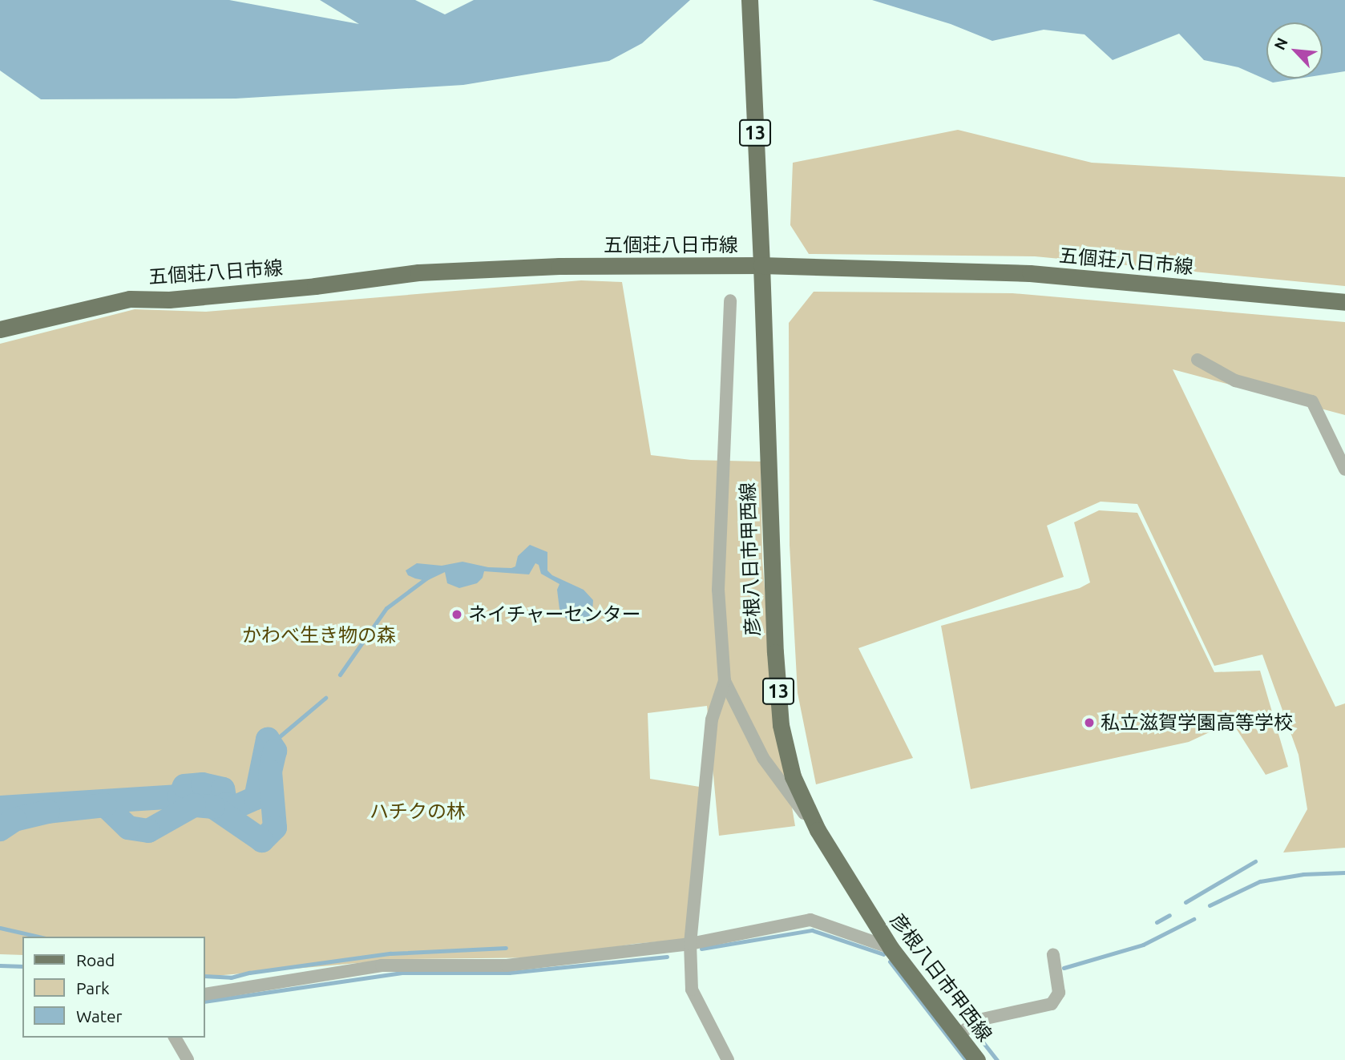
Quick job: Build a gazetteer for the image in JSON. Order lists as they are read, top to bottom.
{
  "streets": {
    "main road": ["13", "五個荘八日市線", "彦根八日市甲西線"]
  },
  "crossings": [
    ["五個荘八日市線", "彦根八日市甲西線"]
  ],
  "parks": ["かわべ生き物の森", "ハチクの林"],
  "places": ["ネイチャーセンター", "私立滋賀学園高等学校"],
  "legend": ["Road", "Park", "Water"],
  "north": "top left"
}
